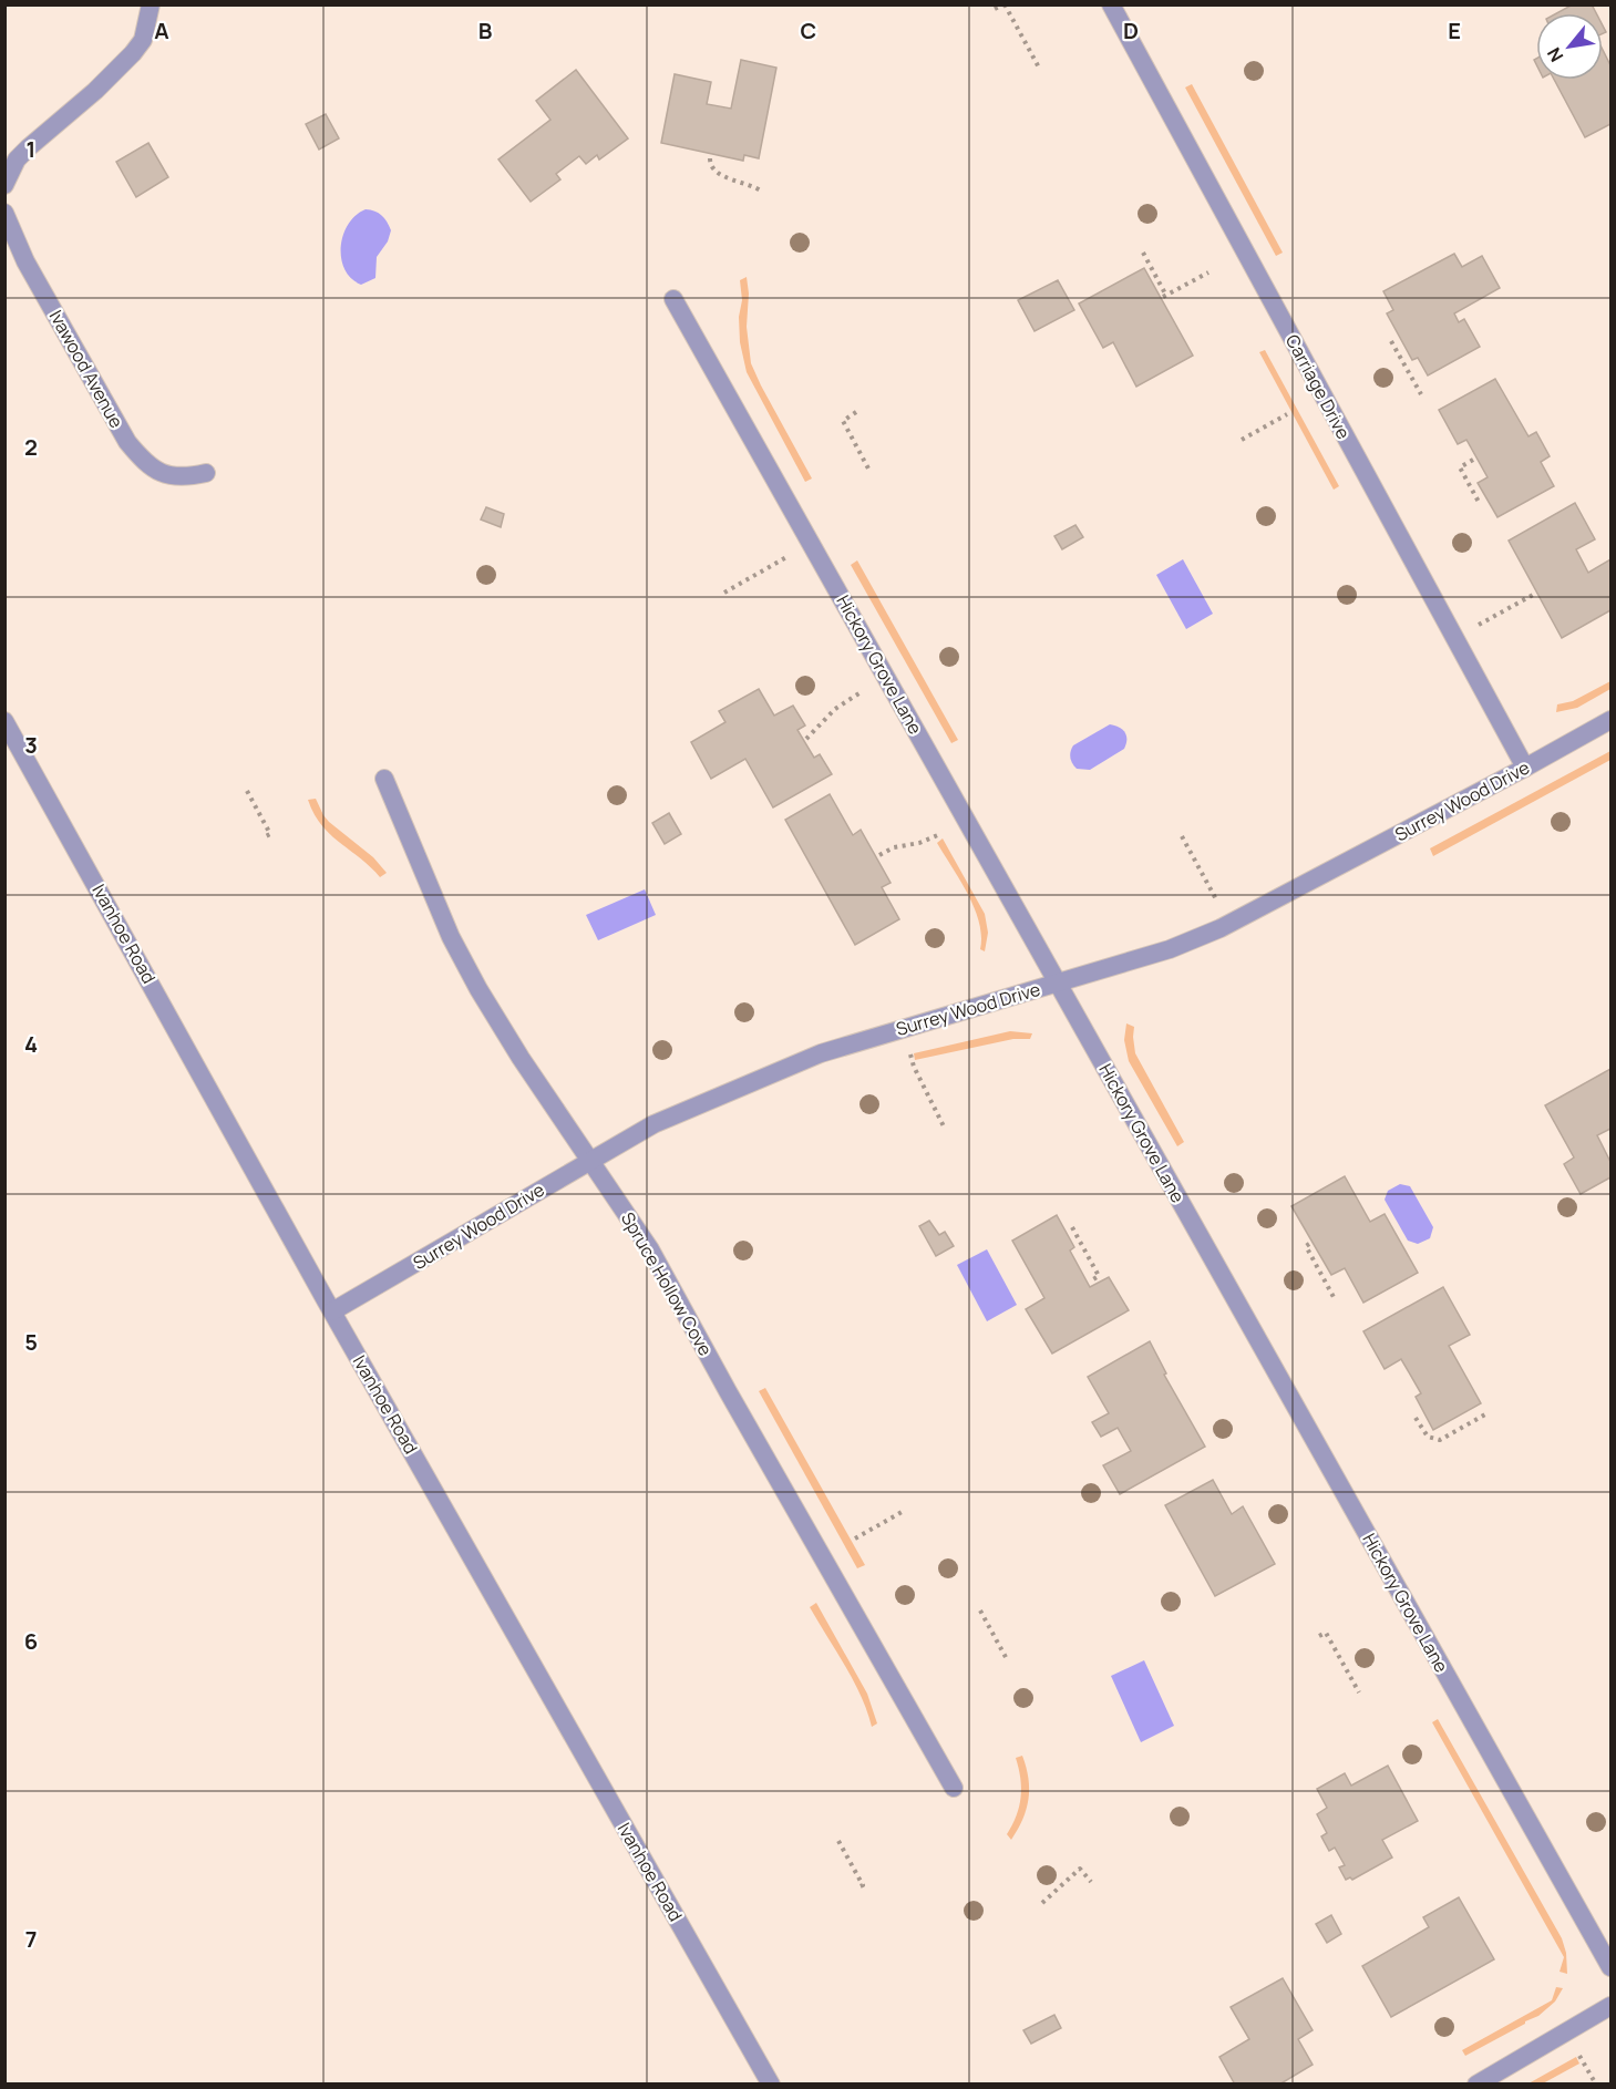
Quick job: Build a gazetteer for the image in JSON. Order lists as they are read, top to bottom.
{
  "streets": {
    "street": [
      "Ivawood Avenue",
      "Carriage Drive",
      "Hickory Grove Lane",
      "Surrey Wood Drive",
      "Ivanhoe Road",
      "Spruce Hollow Cove"
    ]
  },
  "crossings": [
    ["Carriage Drive", "Surrey Wood Drive"],
    ["Hickory Grove Lane", "Surrey Wood Drive"],
    ["Surrey Wood Drive", "Ivanhoe Road"],
    ["Surrey Wood Drive", "Spruce Hollow Cove"]
  ],
  "north": "bottom left",
  "grid": {
    "columns": [
      "A",
      "B",
      "C",
      "D",
      "E"
    ],
    "rows": [
      "1",
      "2",
      "3",
      "4",
      "5",
      "6",
      "7"
    ]
  }
}
